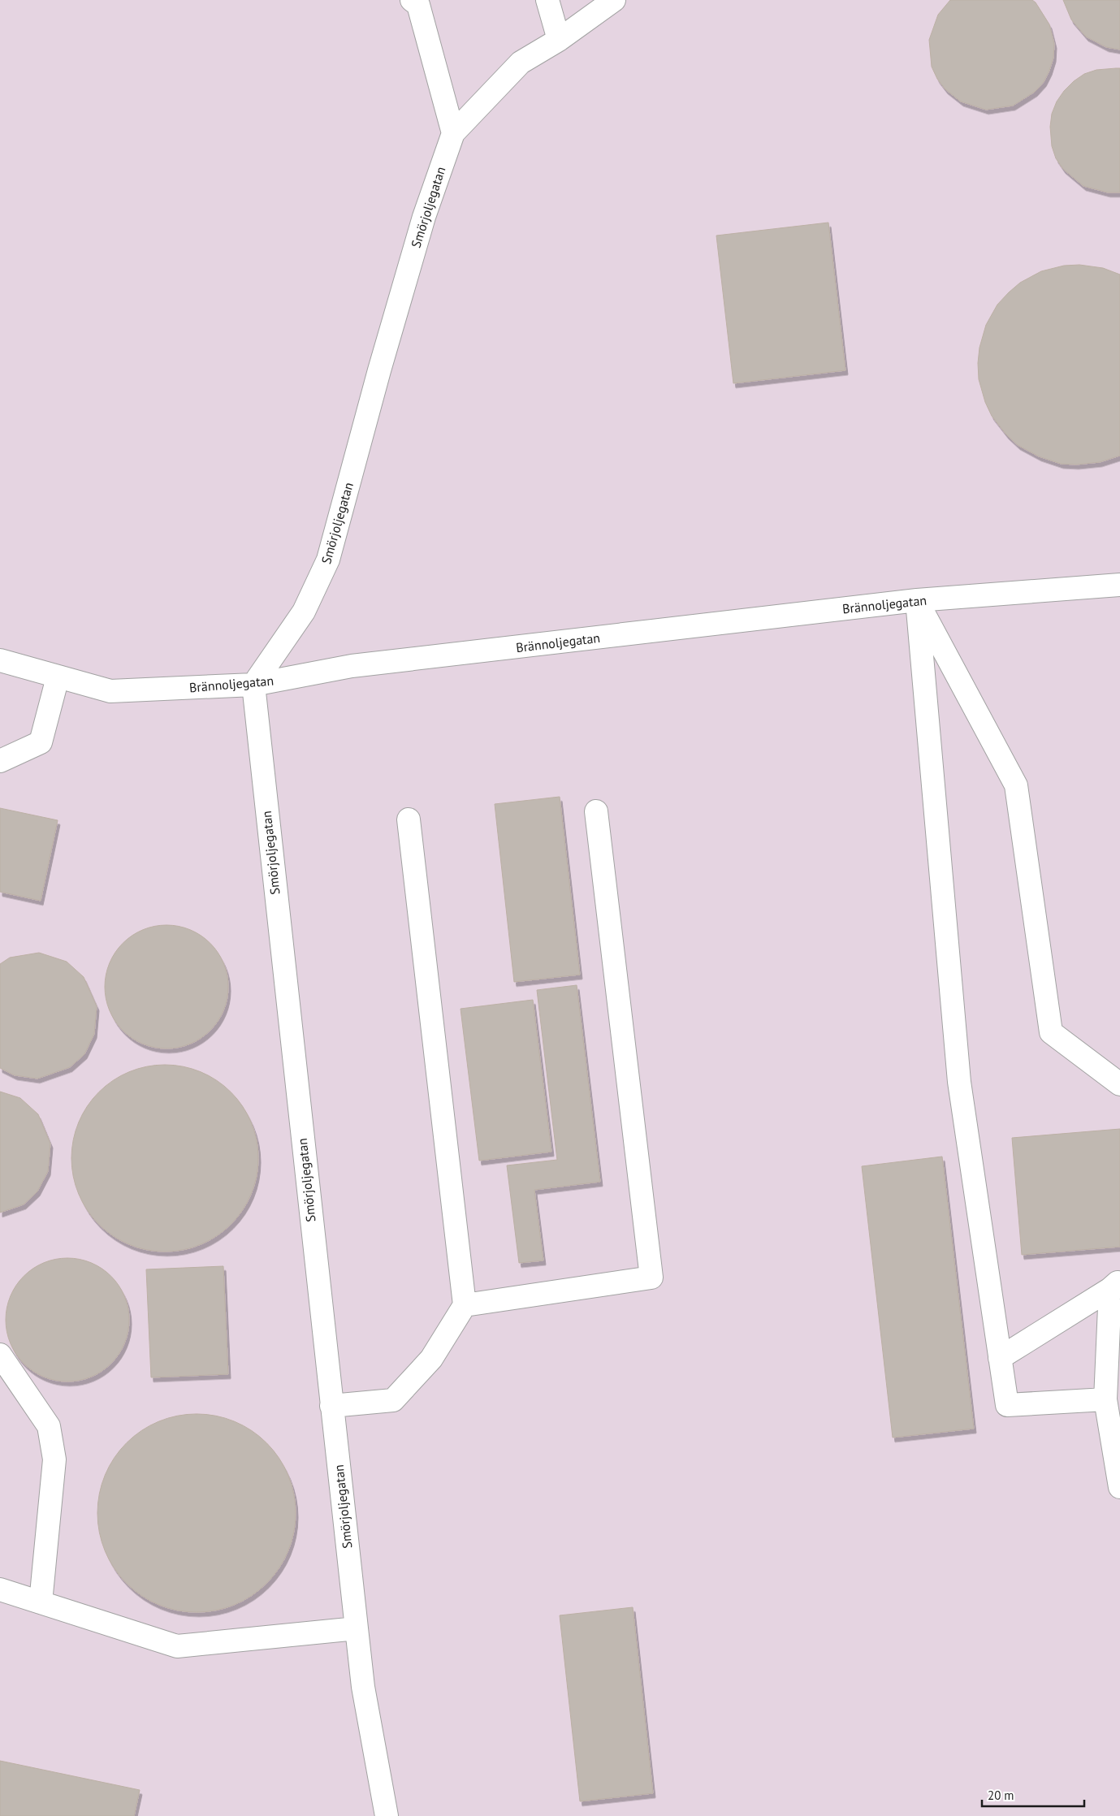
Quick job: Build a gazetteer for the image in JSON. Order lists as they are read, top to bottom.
{
  "streets": {
    "lane": ["Smörjoljegatan", "Brännoljegatan"]
  },
  "crossings": [
    ["Smörjoljegatan", "Brännoljegatan"]
  ],
  "scale_bar": "20 m"
}
